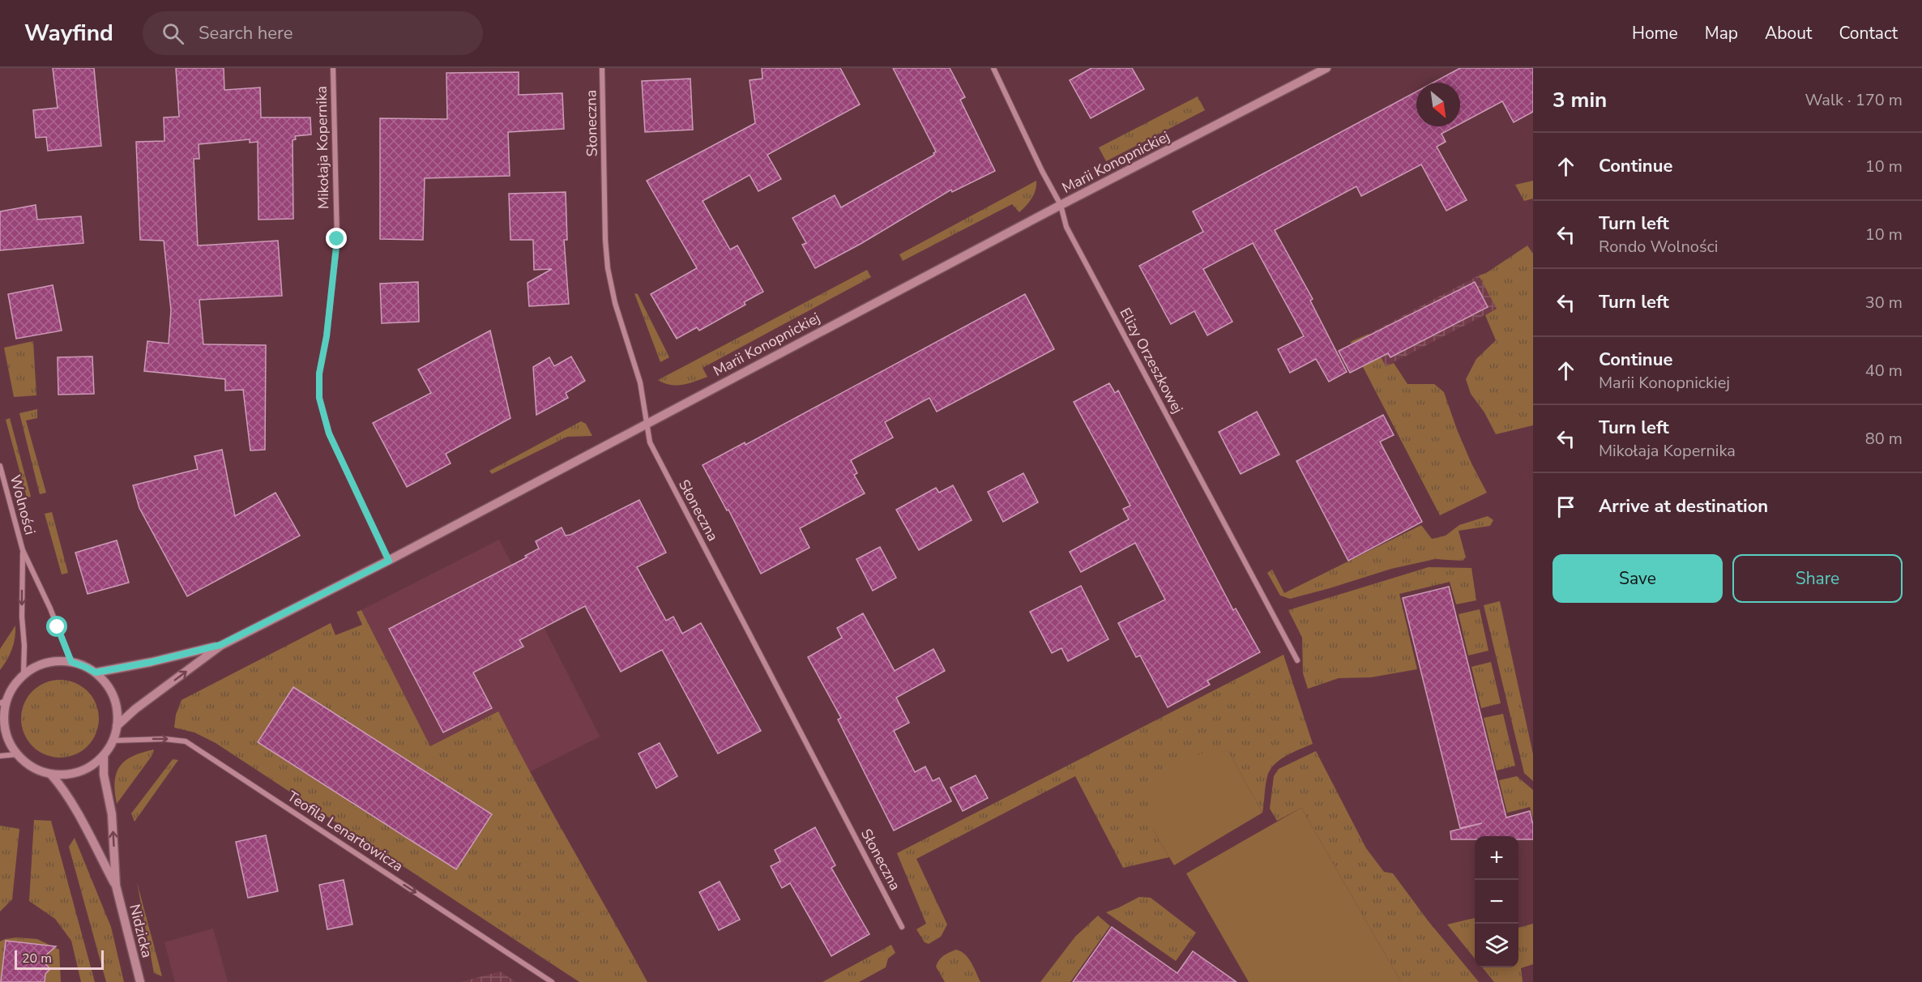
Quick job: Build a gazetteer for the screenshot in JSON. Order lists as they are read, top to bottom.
{
  "streets": {
    "street": [
      "Słoneczna",
      "Mikołaja Kopernika",
      "Marii Konopnickiej",
      "Elizy Orzeszkowej",
      "Wolności",
      "Teofila Lenartowicza",
      "Nidzicka"
    ]
  },
  "crossings": [
    ["Słoneczna", "Marii Konopnickiej"],
    ["Mikołaja Kopernika", "Marii Konopnickiej"],
    ["Marii Konopnickiej", "Elizy Orzeszkowej"]
  ],
  "one_way": ["Teofila Lenartowicza"],
  "scale_bar": "20 m",
  "north": "bottom right",
  "page": {
    "header": "Wayfind",
    "search": "Search here",
    "nav": [
      "Home",
      "Map",
      "About",
      "Contact"
    ],
    "heading": ["3 min", "Walk · 170 m"],
    "list": [
      ["Continue", "10 m"],
      ["Turn left", "Rondo Wolności", "10 m"],
      ["Turn left", "30 m"],
      ["Continue", "Marii Konopnickiej", "40 m"],
      ["Turn left", "Mikołaja Kopernika", "80 m"],
      "Arrive at destination"
    ],
    "buttons": ["Save", "Share"],
    "map_buttons": ["+", "−"],
    "scale": "20 m"
  }
}
